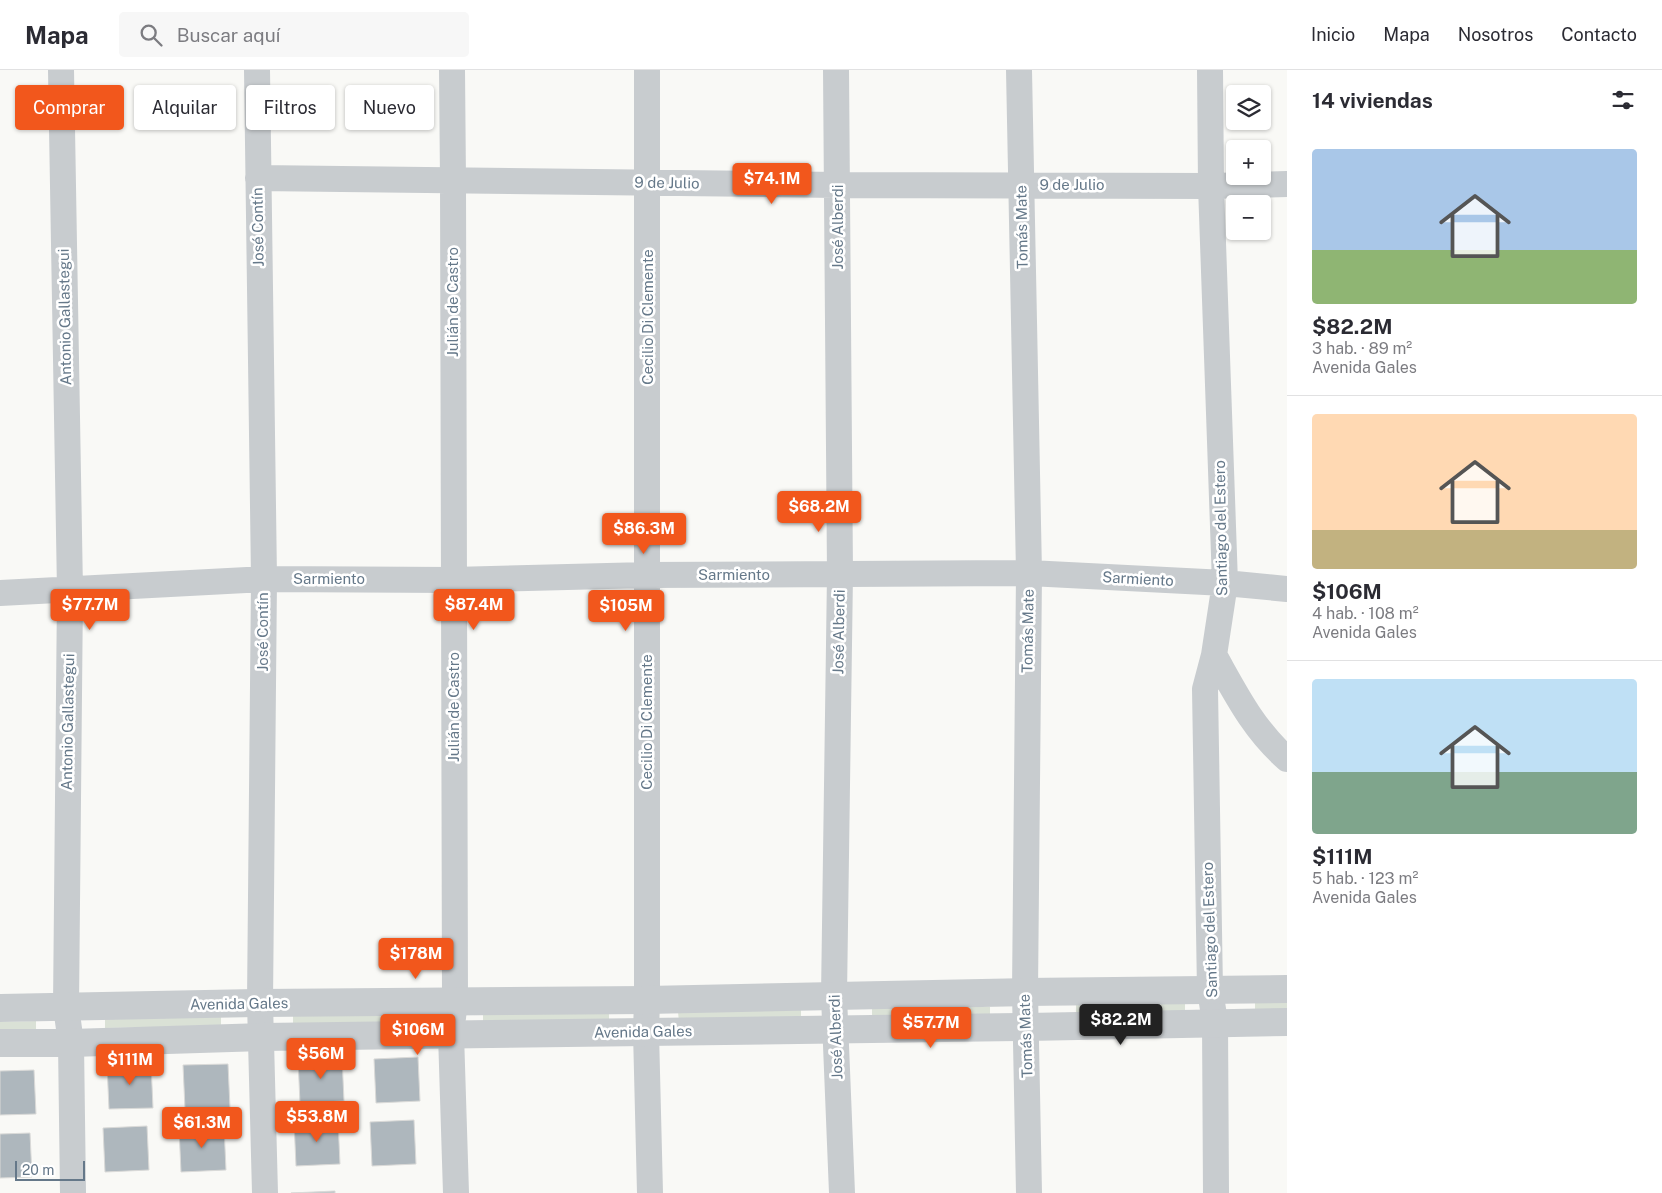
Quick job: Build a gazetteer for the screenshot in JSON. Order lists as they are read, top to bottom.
{
  "streets": {
    "street": [
      "9 de Julio",
      "José Contín",
      "José Alberdi",
      "Tomás Mate",
      "Julián de Castro",
      "Antonio Gallastegui",
      "Cecilio Di Clemente",
      "Santiago del Estero",
      "Sarmiento",
      "Avenida Gales"
    ]
  },
  "crossings": [
    ["9 de Julio", "José Contín"],
    ["9 de Julio", "José Alberdi"],
    ["9 de Julio", "Tomás Mate"],
    ["9 de Julio", "Julián de Castro"],
    ["9 de Julio", "Cecilio Di Clemente"],
    ["9 de Julio", "Santiago del Estero"],
    ["José Contín", "Sarmiento"],
    ["José Contín", "Avenida Gales"],
    ["José Alberdi", "Sarmiento"],
    ["José Alberdi", "Avenida Gales"],
    ["Tomás Mate", "Sarmiento"],
    ["Tomás Mate", "Avenida Gales"],
    ["Julián de Castro", "Sarmiento"],
    ["Julián de Castro", "Avenida Gales"],
    ["Antonio Gallastegui", "Sarmiento"],
    ["Antonio Gallastegui", "Avenida Gales"],
    ["Cecilio Di Clemente", "Sarmiento"],
    ["Cecilio Di Clemente", "Avenida Gales"],
    ["Santiago del Estero", "Sarmiento"],
    ["Santiago del Estero", "Avenida Gales"]
  ],
  "scale_bar": "20 m",
  "page": {
    "header": "Mapa",
    "search": "Buscar aquí",
    "nav": [
      "Inicio",
      "Mapa",
      "Nosotros",
      "Contacto"
    ],
    "heading": "14 viviendas",
    "map_buttons": ["+", "−"],
    "chip": [
      "Comprar",
      "Alquilar",
      "Filtros",
      "Nuevo"
    ],
    "list": [
      {
        "name": "$82.2M",
        "note": "3 hab. · 89 m² · Avenida Gales"
      },
      {
        "name": "$106M",
        "note": "4 hab. · 108 m² · Avenida Gales"
      },
      {
        "name": "$111M",
        "note": "5 hab. · 123 m² · Avenida Gales"
      }
    ],
    "price": [
      "$74.1M",
      "$68.2M",
      "$86.3M",
      "$77.7M",
      "$87.4M",
      "$105M",
      "$178M",
      "$82.2M",
      "$57.7M",
      "$106M",
      "$56M",
      "$111M",
      "$53.8M",
      "$61.3M"
    ],
    "scale": "20 m"
  }
}
